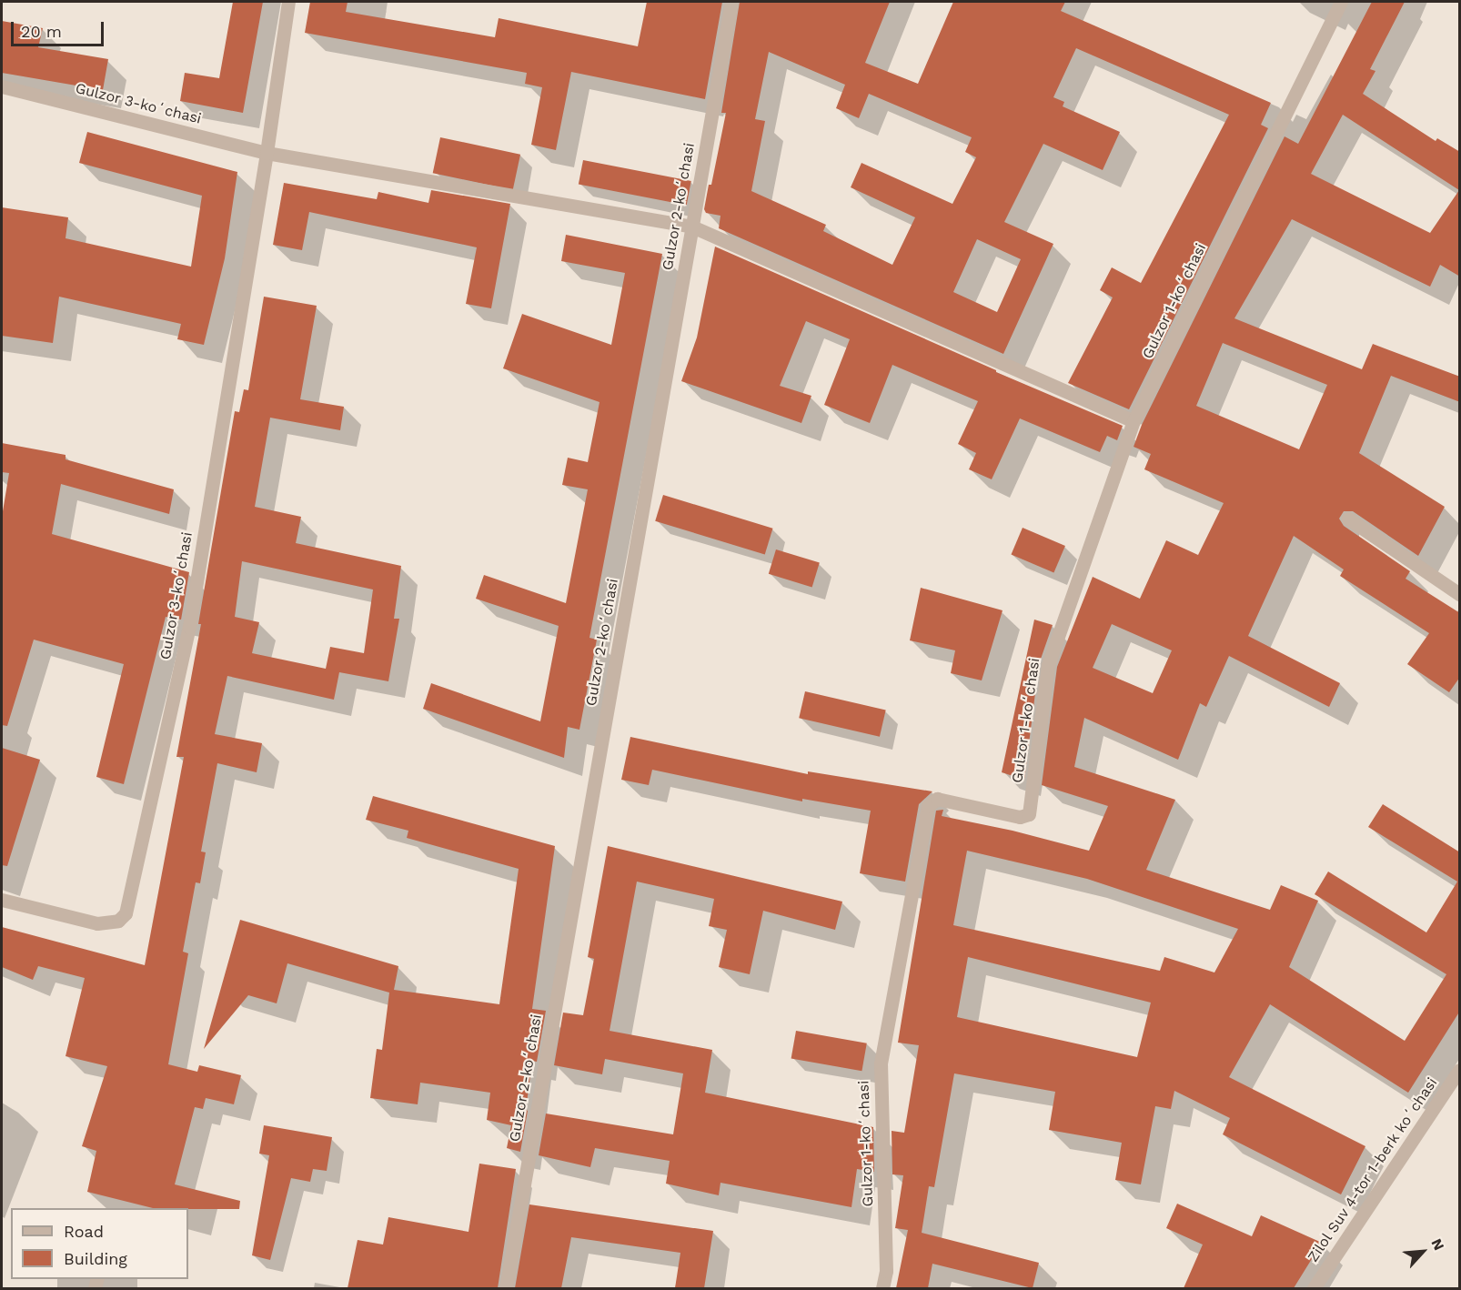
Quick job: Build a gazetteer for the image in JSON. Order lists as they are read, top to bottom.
{
  "streets": {
    "street": [
      "Gulzor 3-koʻchasi",
      "Gulzor 2-koʻchasi",
      "Gulzor 1-koʻchasi",
      "Zilol Suv 4-tor 1-berk koʻchasi"
    ]
  },
  "legend": ["Road", "Building"],
  "scale_bar": "20 m",
  "north": "top right"
}
